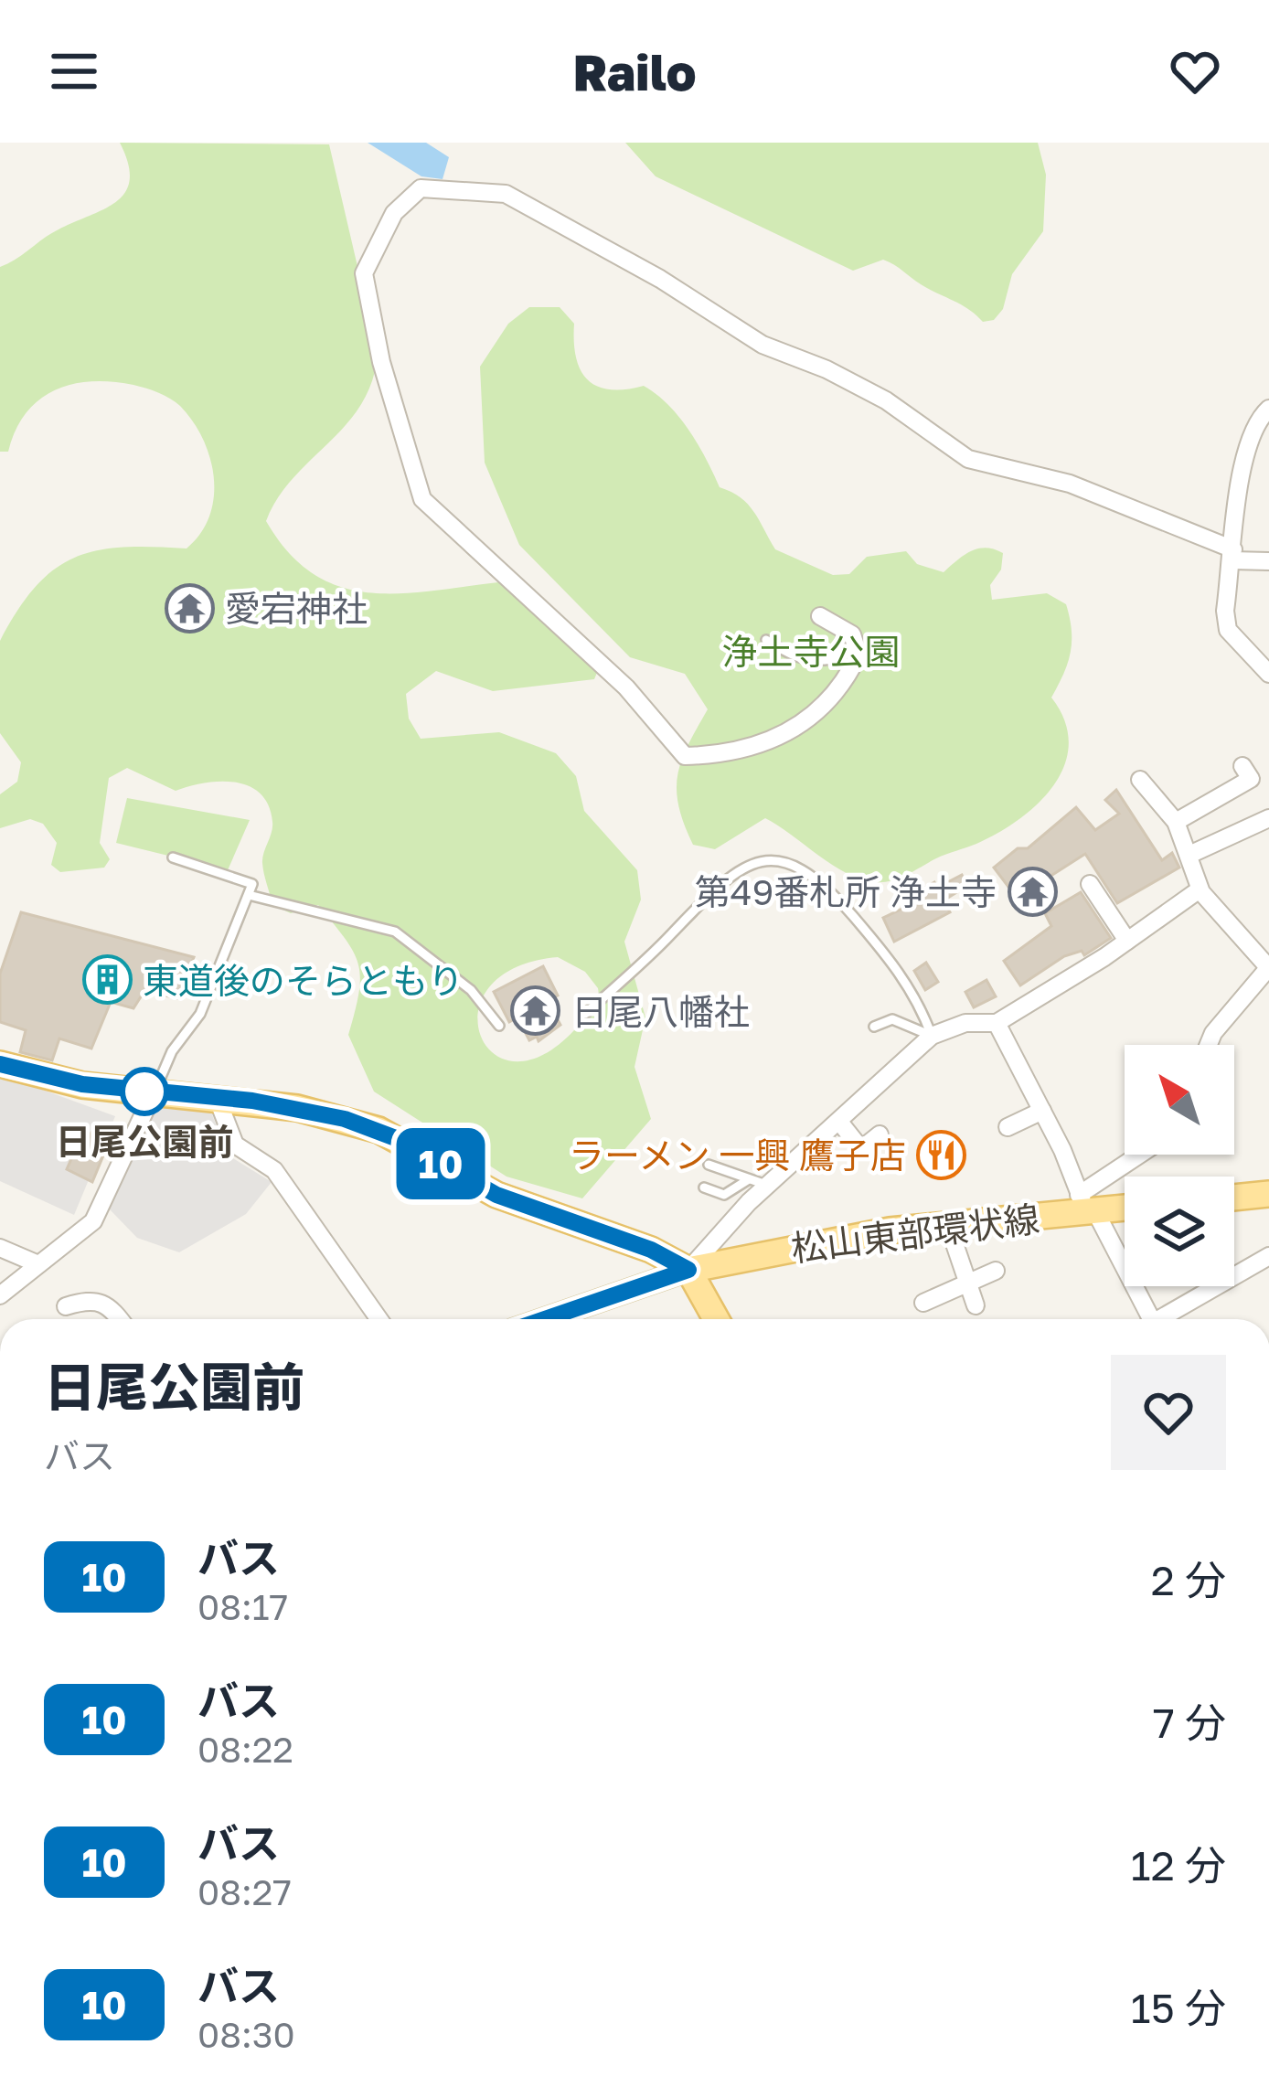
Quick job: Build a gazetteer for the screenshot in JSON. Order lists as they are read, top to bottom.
{
  "streets": {
    "main road": ["松山東部環状線"]
  },
  "parks": ["浄土寺公園"],
  "places": {
    "temple": ["愛宕神社", "第49番札所 浄土寺", "日尾八幡社"],
    "building": ["東道後のそらともり"],
    "other": ["日尾公園前"],
    "restaurant": ["ラーメン 一興 鷹子店"]
  },
  "lines": ["bus line 10"],
  "north": "top left",
  "page": {
    "header": "Railo",
    "on_map": "10",
    "heading": ["日尾公園前", "バス"],
    "list": [
      {
        "mark": "10",
        "name": "バス",
        "note": "08:17",
        "value": "2 分"
      },
      {
        "mark": "10",
        "name": "バス",
        "note": "08:22",
        "value": "7 分"
      },
      {
        "mark": "10",
        "name": "バス",
        "note": "08:27",
        "value": "12 分"
      },
      {
        "mark": "10",
        "name": "バス",
        "note": "08:30",
        "value": "15 分"
      }
    ]
  }
}
